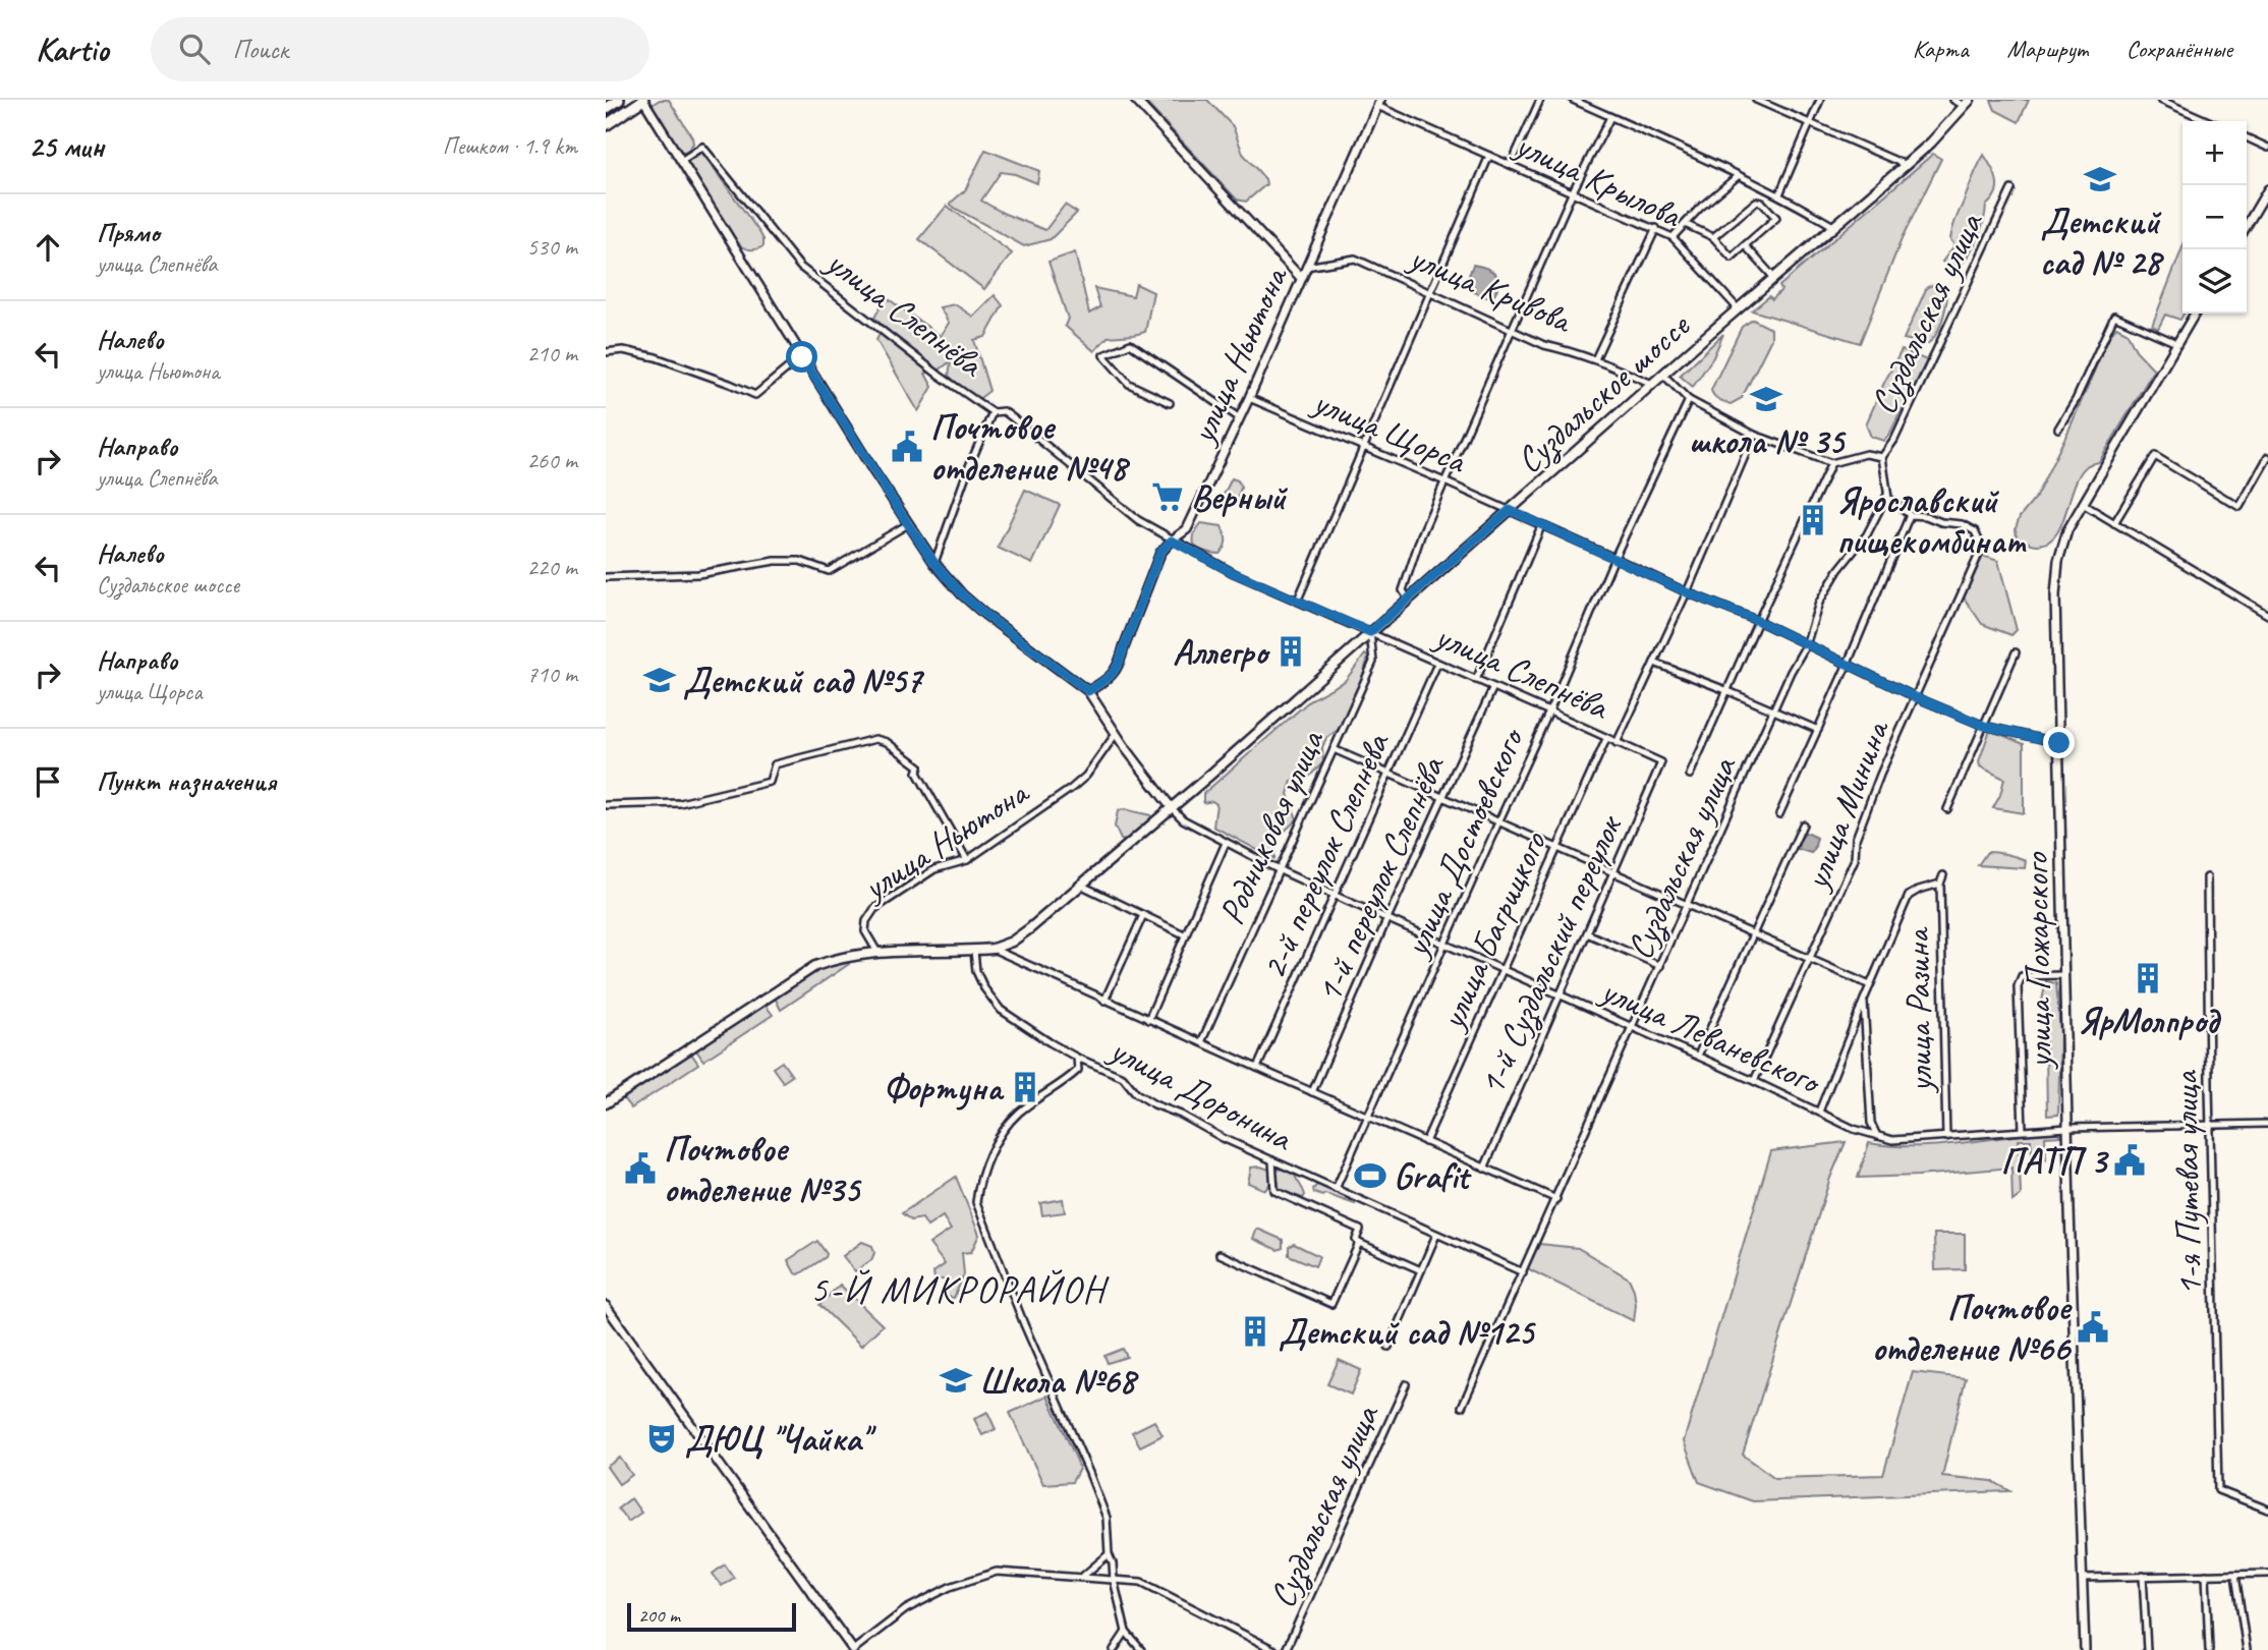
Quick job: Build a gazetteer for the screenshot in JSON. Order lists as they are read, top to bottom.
{
  "streets": {
    "main road": ["улица Ньютона", "Суздальское шоссе"],
    "street": [
      "улица Крылова",
      "улица Кривова",
      "улица Слепнёва",
      "Суздальская улица",
      "улица Щорса",
      "улица Минина",
      "Родниковая улица",
      "улица Достоевского",
      "2-й переулок Слепнева",
      "1-й переулок Слепнёва",
      "улица Багрицкого",
      "1-й Суздальский переулок",
      "улица Пожарского",
      "улица Разина",
      "улица Леваневского",
      "улица Доронина",
      "1-я Путевая улица"
    ]
  },
  "crossings": [
    ["улица Крылова", "улица Ньютона"],
    ["улица Крылова", "Суздальское шоссе"],
    ["улица Кривова", "улица Ньютона"],
    ["улица Кривова", "Суздальское шоссе"],
    ["улица Слепнёва", "улица Ньютона"],
    ["улица Слепнёва", "Суздальское шоссе"],
    ["улица Слепнёва", "Родниковая улица"],
    ["улица Слепнёва", "улица Достоевского"],
    ["улица Слепнёва", "2-й переулок Слепнева"],
    ["улица Слепнёва", "1-й переулок Слепнёва"],
    ["улица Слепнёва", "улица Багрицкого"],
    ["улица Слепнёва", "1-й Суздальский переулок"],
    ["Суздальская улица", "улица Щорса"],
    ["Суздальская улица", "улица Леваневского"],
    ["Суздальская улица", "улица Доронина"],
    ["улица Ньютона", "улица Щорса"],
    ["Суздальское шоссе", "улица Щорса"],
    ["Суздальское шоссе", "Родниковая улица"],
    ["Суздальское шоссе", "улица Леваневского"],
    ["Суздальское шоссе", "улица Доронина"],
    ["улица Щорса", "улица Минина"],
    ["улица Щорса", "улица Достоевского"],
    ["улица Щорса", "улица Пожарского"],
    ["улица Минина", "улица Леваневского"],
    ["Родниковая улица", "улица Леваневского"],
    ["Родниковая улица", "улица Доронина"],
    ["улица Достоевского", "улица Леваневского"],
    ["улица Достоевского", "улица Доронина"],
    ["2-й переулок Слепнева", "улица Леваневского"],
    ["2-й переулок Слепнева", "улица Доронина"],
    ["1-й переулок Слепнёва", "улица Леваневского"],
    ["1-й переулок Слепнёва", "улица Доронина"],
    ["улица Багрицкого", "улица Леваневского"],
    ["улица Багрицкого", "улица Доронина"],
    ["1-й Суздальский переулок", "улица Леваневского"],
    ["1-й Суздальский переулок", "улица Доронина"],
    ["улица Пожарского", "улица Леваневского"],
    ["улица Разина", "улица Леваневского"],
    ["улица Леваневского", "1-я Путевая улица"]
  ],
  "districts": ["5-Й МИКРОРАЙОН"],
  "places": {
    "school or university": [
      "Детский сад № 28",
      "школа № 35",
      "Детский сад №57",
      "Школа №68"
    ],
    "public building": [
      "Почтовое отделение №48",
      "ПАТП 3",
      "Почтовое отделение №35",
      "Почтовое отделение №66"
    ],
    "supermarket": ["Верный"],
    "building": [
      "Ярославский пищекомбинат",
      "Аллегро",
      "ЯрМолпрод",
      "Фортуна",
      "Детский сад №125"
    ],
    "sports": ["Grafit"],
    "theatre": ["ДЮЦ \"Чайка\""]
  },
  "scale_bar": "200 m",
  "page": {
    "header": "Kartio",
    "search": "Поиск",
    "nav": ["Карта", "Маршрут", "Сохранённые"],
    "heading": ["25 мин", "Пешком · 1.9 km"],
    "map_buttons": ["+", "−"],
    "list": [
      ["Прямо", "улица Слепнёва", "530 m"],
      ["Налево", "улица Ньютона", "210 m"],
      ["Направо", "улица Слепнёва", "260 m"],
      ["Налево", "Суздальское шоссе", "220 m"],
      ["Направо", "улица Щорса", "710 m"],
      "Пункт назначения"
    ],
    "scale": "200 m"
  }
}
